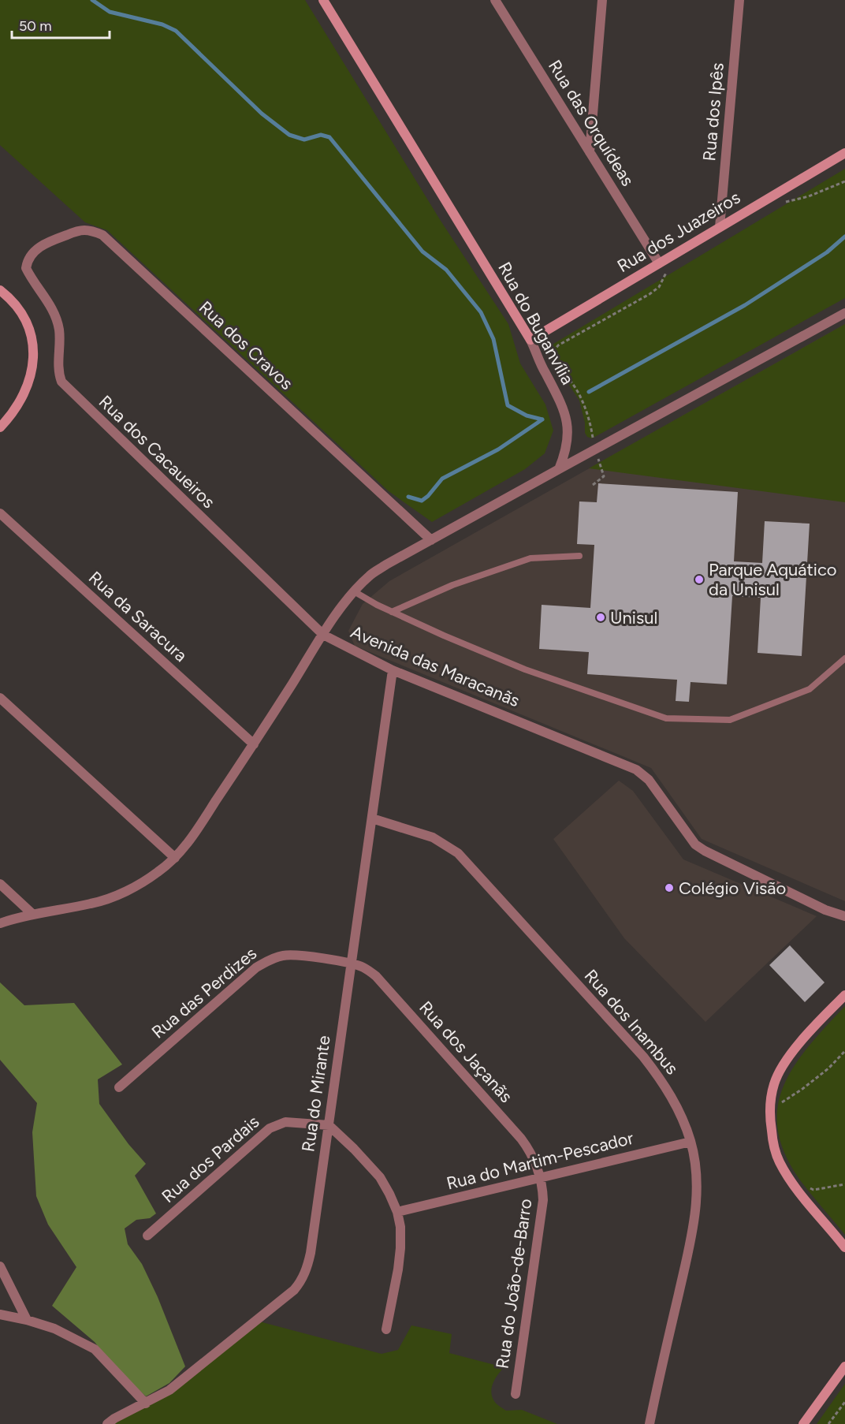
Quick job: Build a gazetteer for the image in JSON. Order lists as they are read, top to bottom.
{
  "streets": {
    "street": [
      "Rua dos Ipês",
      "Rua das Orquídeas",
      "Rua dos Juazeiros",
      "Rua do Buganvília",
      "Rua dos Cravos",
      "Rua dos Cacaueiros",
      "Rua da Saracura",
      "Avenida das Maracanãs",
      "Rua das Perdizes",
      "Rua dos Inambus",
      "Rua dos Jaçanãs",
      "Rua do Mirante",
      "Rua dos Pardais",
      "Rua do Martim-Pescador",
      "Rua do João-de-Barro"
    ]
  },
  "crossings": [
    ["Rua dos Ipês", "Rua dos Juazeiros"],
    ["Rua das Orquídeas", "Rua dos Juazeiros"],
    ["Rua dos Juazeiros", "Rua do Buganvília"],
    ["Rua dos Cravos", "Rua dos Cacaueiros"],
    ["Rua dos Cacaueiros", "Avenida das Maracanãs"],
    ["Rua da Saracura", "Avenida das Maracanãs"],
    ["Avenida das Maracanãs", "Rua do Mirante"],
    ["Rua das Perdizes", "Rua dos Jaçanãs"],
    ["Rua das Perdizes", "Rua do Mirante"],
    ["Rua dos Inambus", "Rua do Mirante"],
    ["Rua dos Inambus", "Rua do Martim-Pescador"],
    ["Rua dos Jaçanãs", "Rua do Mirante"],
    ["Rua dos Jaçanãs", "Rua do Martim-Pescador"],
    ["Rua dos Jaçanãs", "Rua do João-de-Barro"],
    ["Rua do Mirante", "Rua dos Pardais"],
    ["Rua do Martim-Pescador", "Rua do João-de-Barro"]
  ],
  "places": ["Parque Aquático da Unisul", "Unisul", "Colégio Visão"],
  "scale_bar": "50 m"
}
